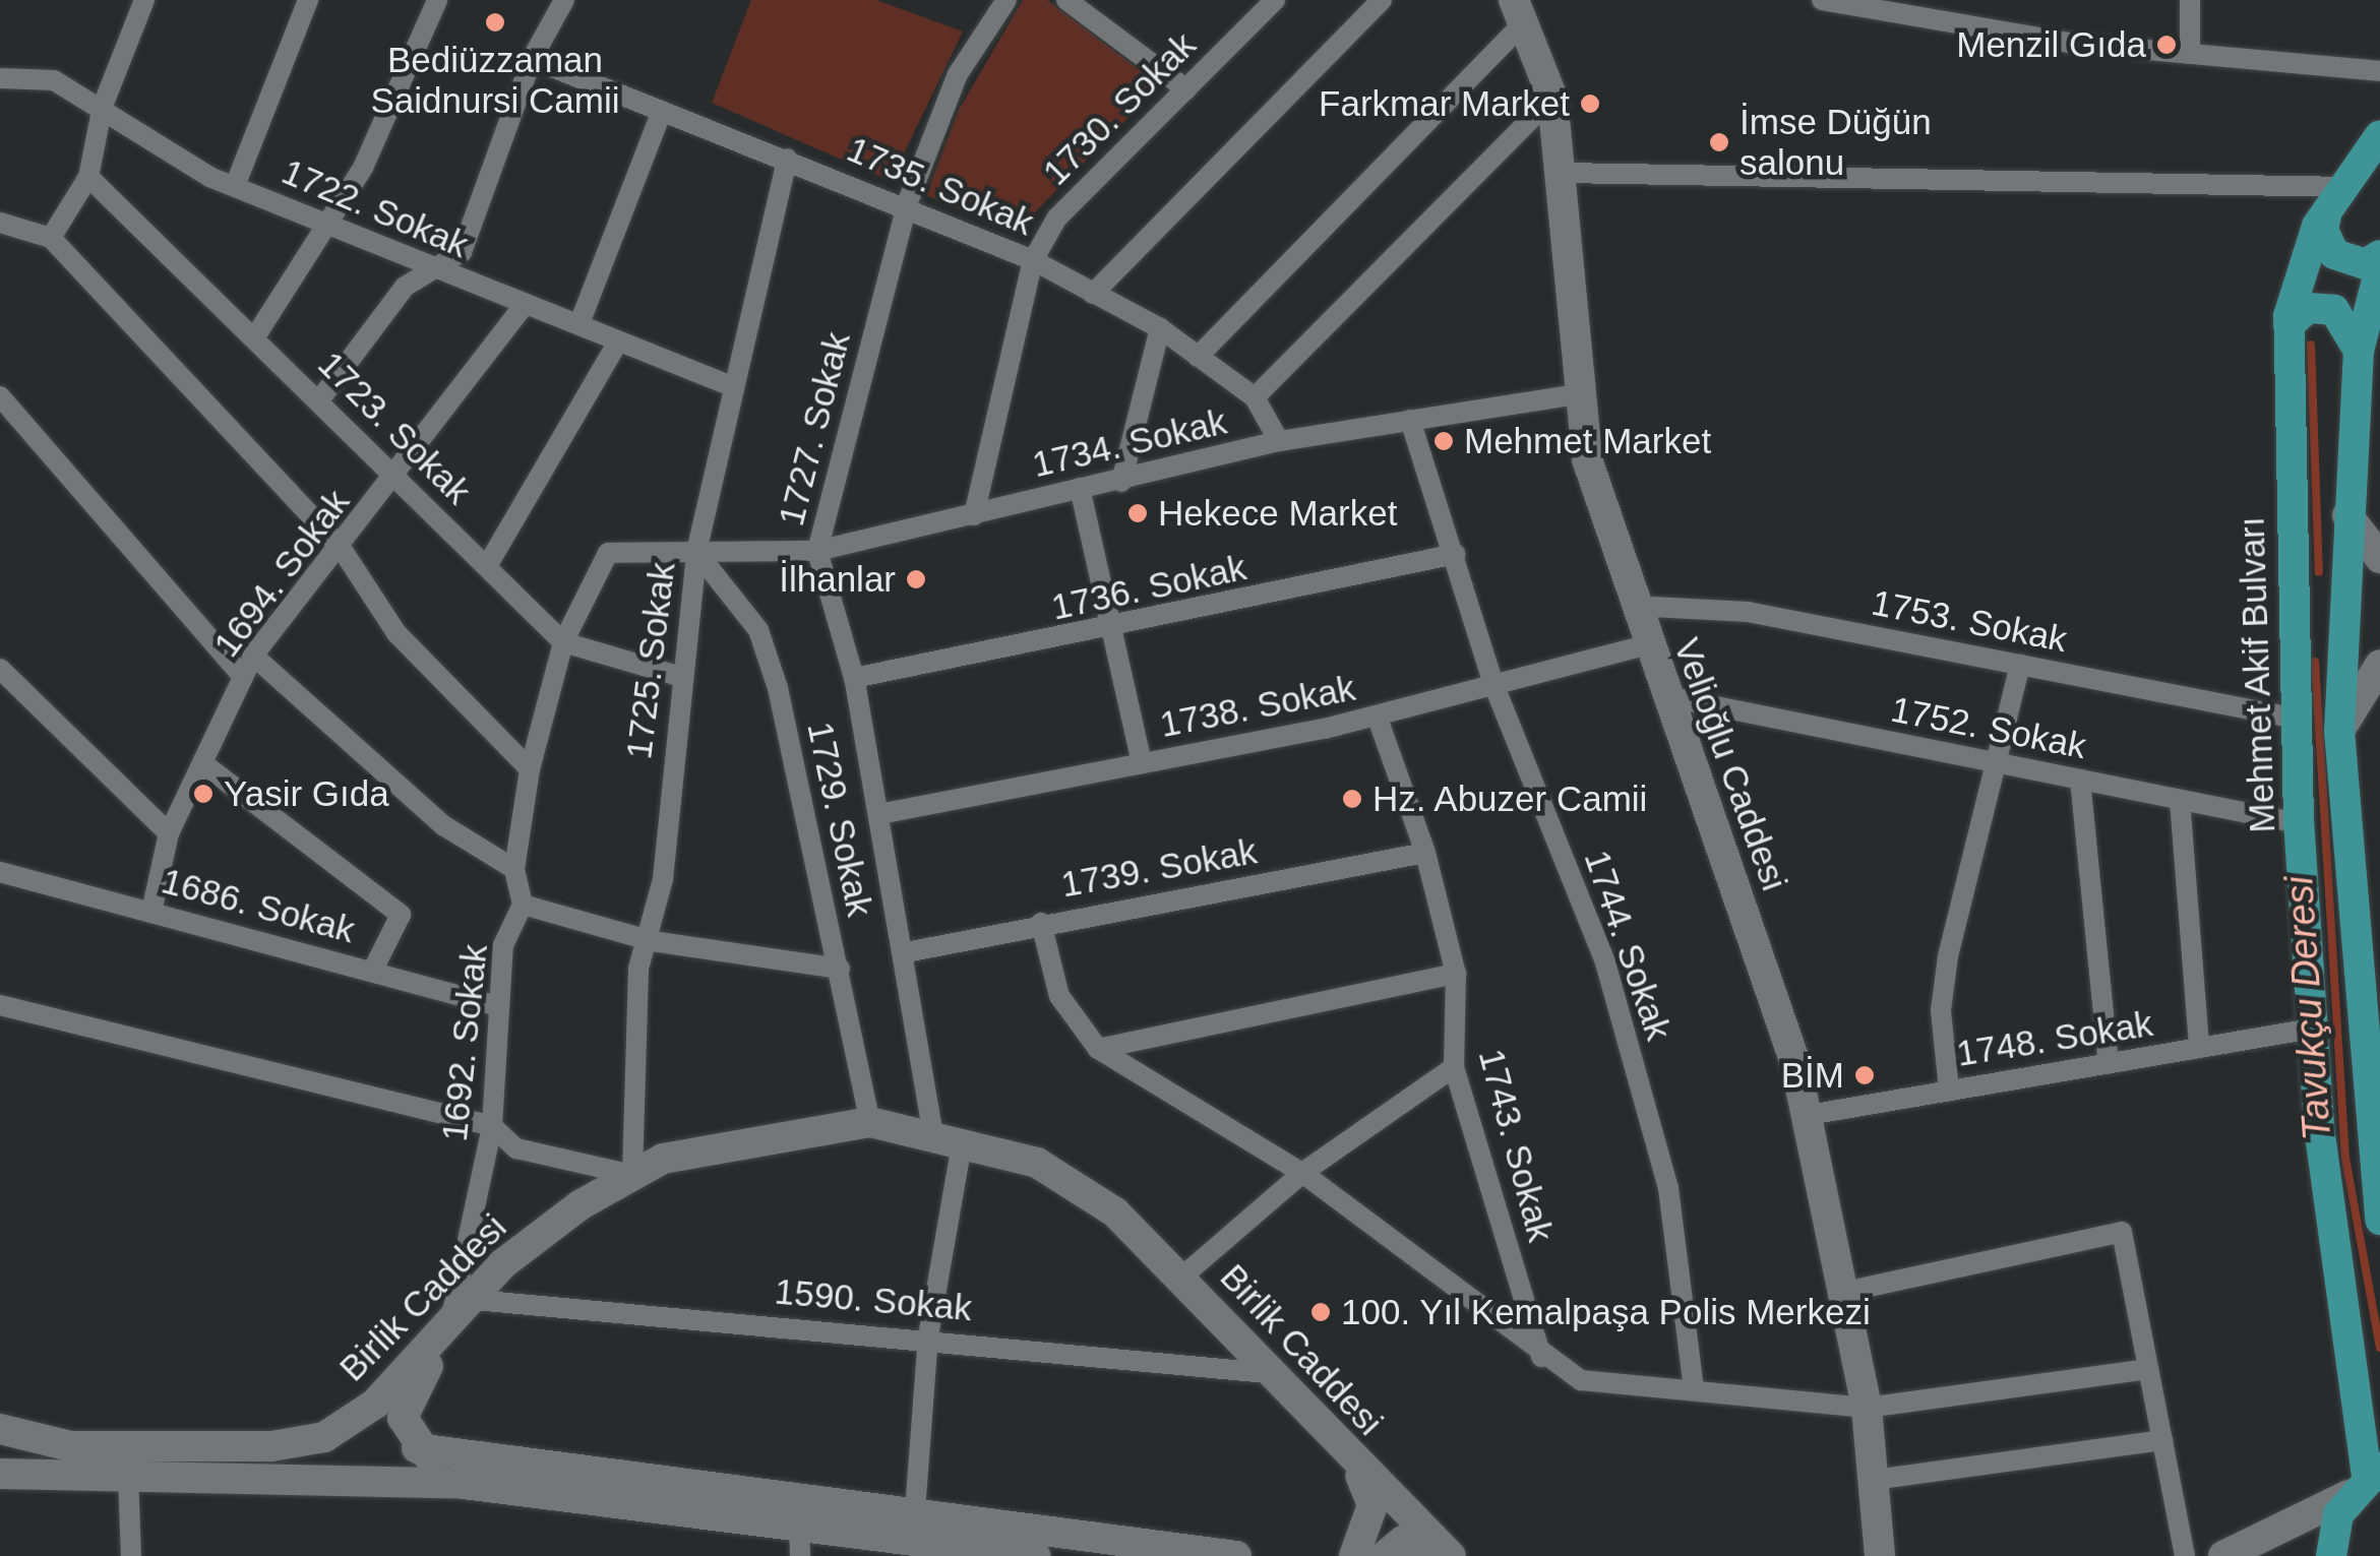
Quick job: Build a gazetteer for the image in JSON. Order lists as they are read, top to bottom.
{
  "streets": {
    "main road": ["Mehmet Akif Bulvarı", "Velioğlu Caddesi", "Birlik Caddesi"],
    "street": [
      "1730. Sokak",
      "1735. Sokak",
      "1722. Sokak",
      "1723. Sokak",
      "1727. Sokak",
      "1734. Sokak",
      "1694. Sokak",
      "1736. Sokak",
      "1753. Sokak",
      "1725. Sokak",
      "1738. Sokak",
      "1752. Sokak",
      "1729. Sokak",
      "1739. Sokak",
      "1686. Sokak",
      "1744. Sokak",
      "1748. Sokak",
      "1692. Sokak",
      "1743. Sokak",
      "1590. Sokak"
    ]
  },
  "crossings": [
    ["1730. Sokak", "1735. Sokak"],
    ["1730. Sokak", "1734. Sokak"],
    ["1735. Sokak", "1727. Sokak"],
    ["1735. Sokak", "1734. Sokak"],
    ["1735. Sokak", "1725. Sokak"],
    ["1722. Sokak", "1694. Sokak"],
    ["1722. Sokak", "1725. Sokak"],
    ["1723. Sokak", "1734. Sokak"],
    ["1723. Sokak", "1694. Sokak"],
    ["1723. Sokak", "1725. Sokak"],
    ["1723. Sokak", "1692. Sokak"],
    ["1727. Sokak", "1734. Sokak"],
    ["1727. Sokak", "1736. Sokak"],
    ["1727. Sokak", "1738. Sokak"],
    ["1727. Sokak", "1739. Sokak"],
    ["1727. Sokak", "Birlik Caddesi"],
    ["1727. Sokak", "1590. Sokak"],
    ["1734. Sokak", "1725. Sokak"],
    ["1734. Sokak", "Velioğlu Caddesi"],
    ["1734. Sokak", "1729. Sokak"],
    ["1734. Sokak", "1744. Sokak"],
    ["1734. Sokak", "1692. Sokak"],
    ["1694. Sokak", "1686. Sokak"],
    ["1736. Sokak", "1744. Sokak"],
    ["1753. Sokak", "Mehmet Akif Bulvarı"],
    ["1753. Sokak", "Velioğlu Caddesi"],
    ["1725. Sokak", "1729. Sokak"],
    ["1725. Sokak", "Birlik Caddesi"],
    ["Mehmet Akif Bulvarı", "1752. Sokak"],
    ["Mehmet Akif Bulvarı", "1748. Sokak"],
    ["1738. Sokak", "Velioğlu Caddesi"],
    ["1738. Sokak", "1744. Sokak"],
    ["1738. Sokak", "1743. Sokak"],
    ["1752. Sokak", "Velioğlu Caddesi"],
    ["Velioğlu Caddesi", "1748. Sokak"],
    ["1729. Sokak", "Birlik Caddesi"],
    ["1739. Sokak", "1743. Sokak"],
    ["1686. Sokak", "1692. Sokak"],
    ["1692. Sokak", "Birlik Caddesi"],
    ["Birlik Caddesi", "1590. Sokak"]
  ],
  "water": ["Tavukçu Deresi"],
  "places": [
    "Bediüzzaman Saidnursi Camii",
    "Menzil Gıda",
    "Farkmar Market",
    "İmse Düğün salonu",
    "Mehmet Market",
    "Hekece Market",
    "İlhanlar",
    "Yasir Gıda",
    "Hz. Abuzer Camii",
    "BİM",
    "100. Yıl Kemalpaşa Polis Merkezi"
  ]
}
